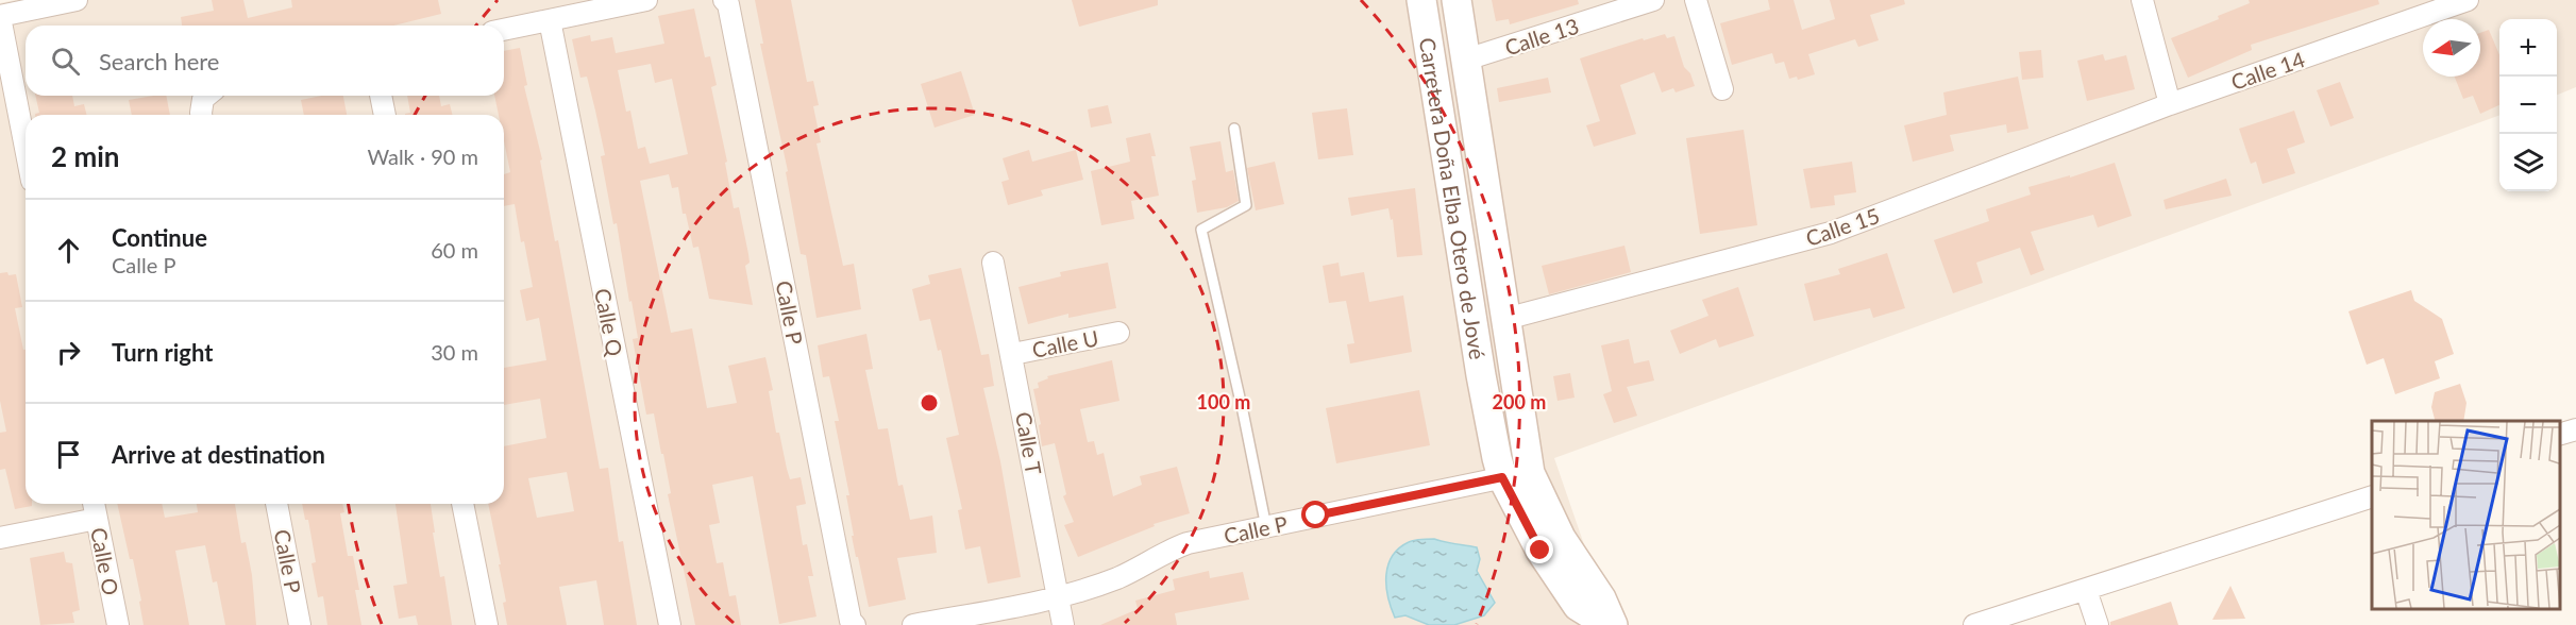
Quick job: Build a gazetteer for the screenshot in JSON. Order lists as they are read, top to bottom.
{
  "streets": {
    "street": [
      "Calle 13",
      "Calle 14",
      "Carretera Doña Elba Otero de Jové",
      "Calle 15",
      "Calle P",
      "Calle Q",
      "Calle U",
      "Calle T",
      "Calle O"
    ]
  },
  "crossings": [
    ["Calle 13", "Carretera Doña Elba Otero de Jové"],
    ["Calle 14", "Calle 15"],
    ["Carretera Doña Elba Otero de Jové", "Calle 15"],
    ["Carretera Doña Elba Otero de Jové", "Calle P"],
    ["Calle P", "Calle T"],
    ["Calle U", "Calle T"]
  ],
  "north": "left",
  "page": {
    "map_buttons": ["+", "−"],
    "search": "Search here",
    "heading": ["2 min", "Walk · 90 m"],
    "list": [
      ["Continue", "Calle P", "60 m"],
      ["Turn right", "30 m"],
      "Arrive at destination"
    ]
  },
  "rings": ["100 m", "200 m"]
}
